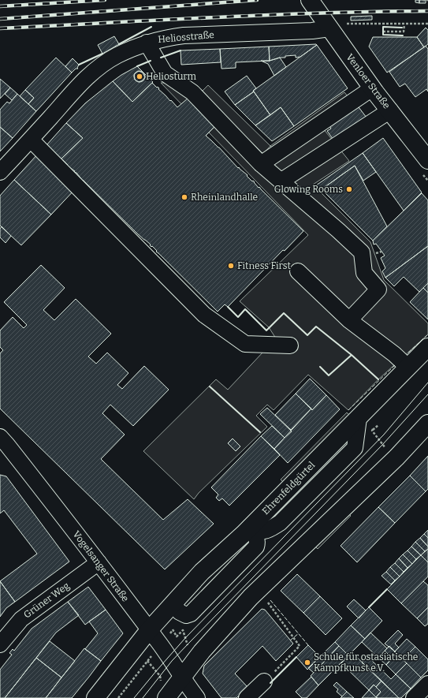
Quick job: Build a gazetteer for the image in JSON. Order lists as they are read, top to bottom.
{
  "streets": {
    "main road": ["Venloer Straße", "Ehrenfeldgürtel"],
    "street": ["Heliosstraße", "Vogelsanger Straße", "Grüner Weg"]
  },
  "crossings": [
    ["Heliosstraße", "Venloer Straße"],
    ["Ehrenfeldgürtel", "Vogelsanger Straße"],
    ["Vogelsanger Straße", "Grüner Weg"]
  ],
  "places": [
    "Heliosturm",
    "Glowing Rooms",
    "Rheinlandhalle",
    "Fitness First",
    "Schule für ostasiatische Kampfkunst e.V."
  ]
}
